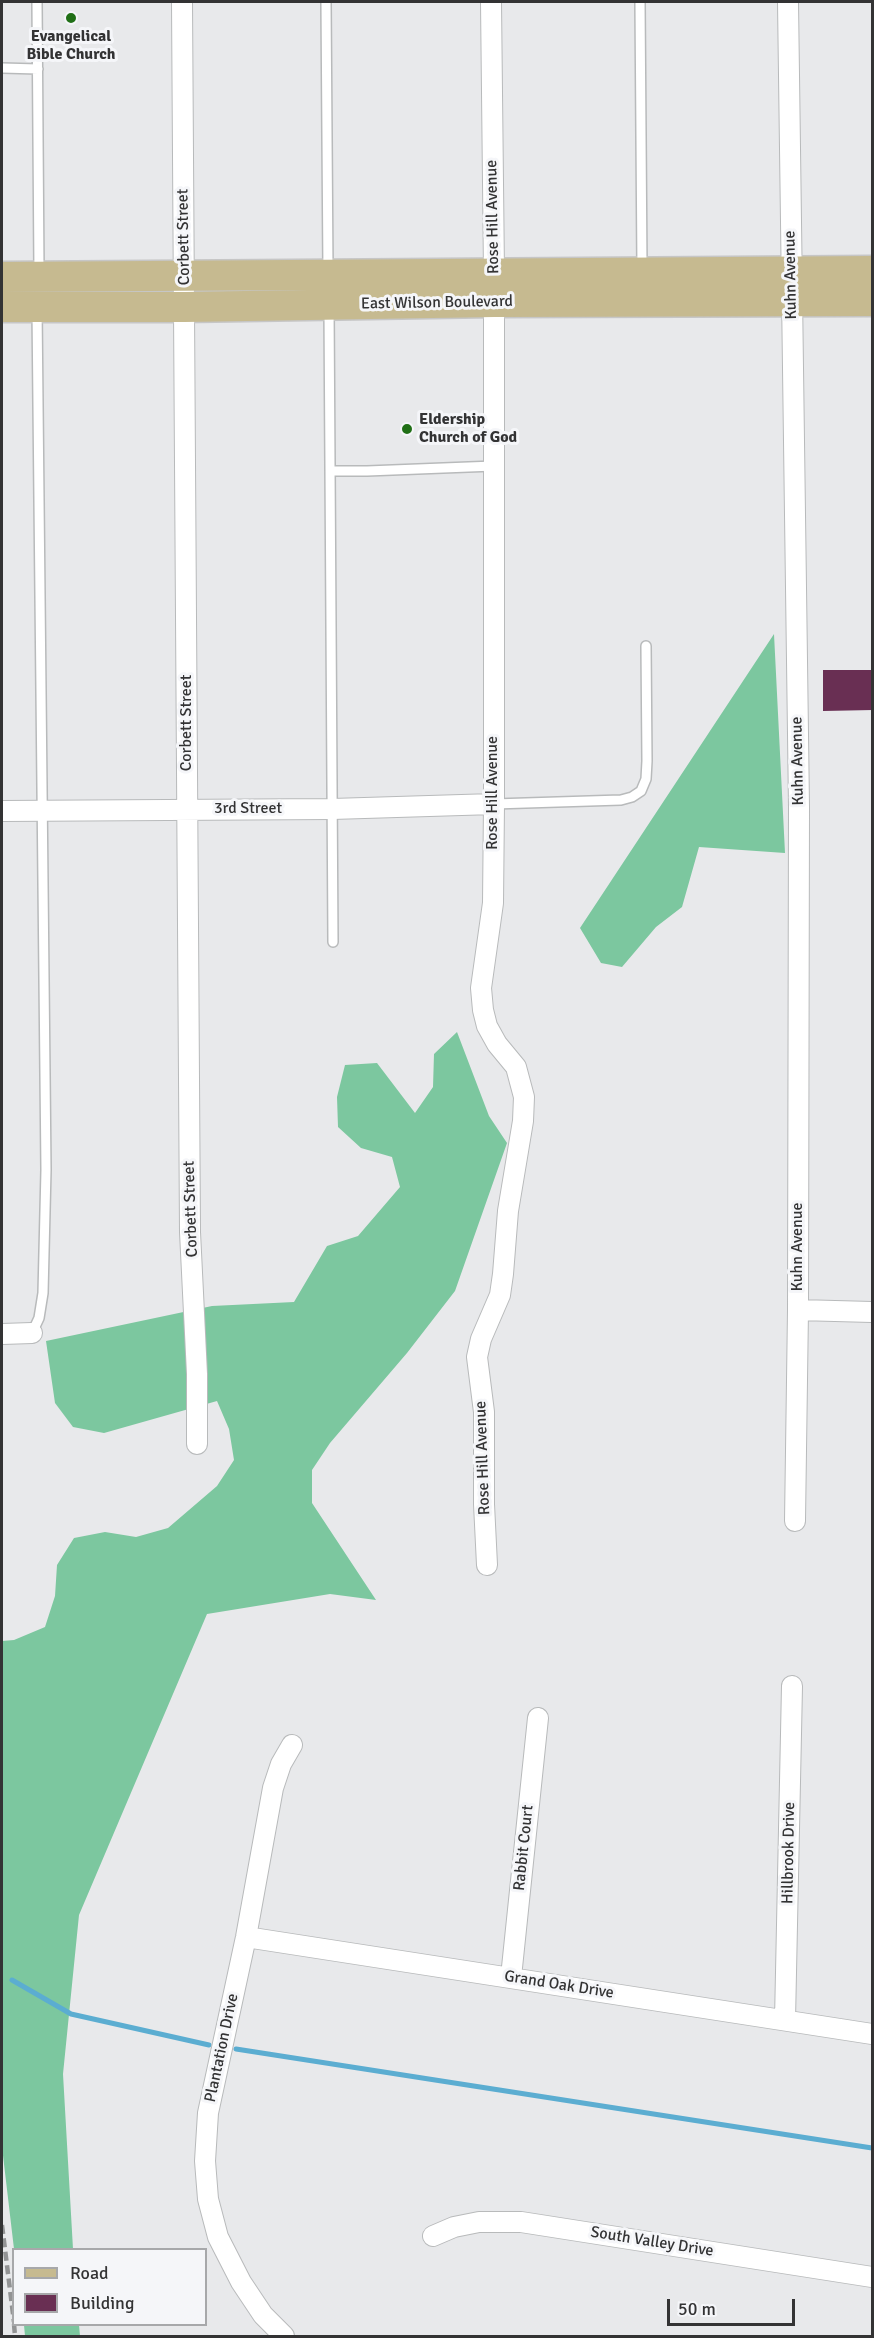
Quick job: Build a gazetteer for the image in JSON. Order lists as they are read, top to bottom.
{
  "streets": {
    "main road": ["East Wilson Boulevard"],
    "street": [
      "Rose Hill Avenue",
      "Corbett Street",
      "Kuhn Avenue",
      "3rd Street",
      "Rabbit Court",
      "Hillbrook Drive",
      "Grand Oak Drive",
      "Plantation Drive",
      "South Valley Drive"
    ]
  },
  "crossings": [
    ["Rose Hill Avenue", "East Wilson Boulevard"],
    ["Rose Hill Avenue", "3rd Street"],
    ["Corbett Street", "East Wilson Boulevard"],
    ["Corbett Street", "3rd Street"],
    ["Kuhn Avenue", "East Wilson Boulevard"],
    ["Rabbit Court", "Grand Oak Drive"],
    ["Hillbrook Drive", "Grand Oak Drive"],
    ["Grand Oak Drive", "Plantation Drive"]
  ],
  "places": ["Evangelical Bible Church", "Eldership Church of God"],
  "legend": ["Road", "Building"],
  "scale_bar": "50 m"
}
